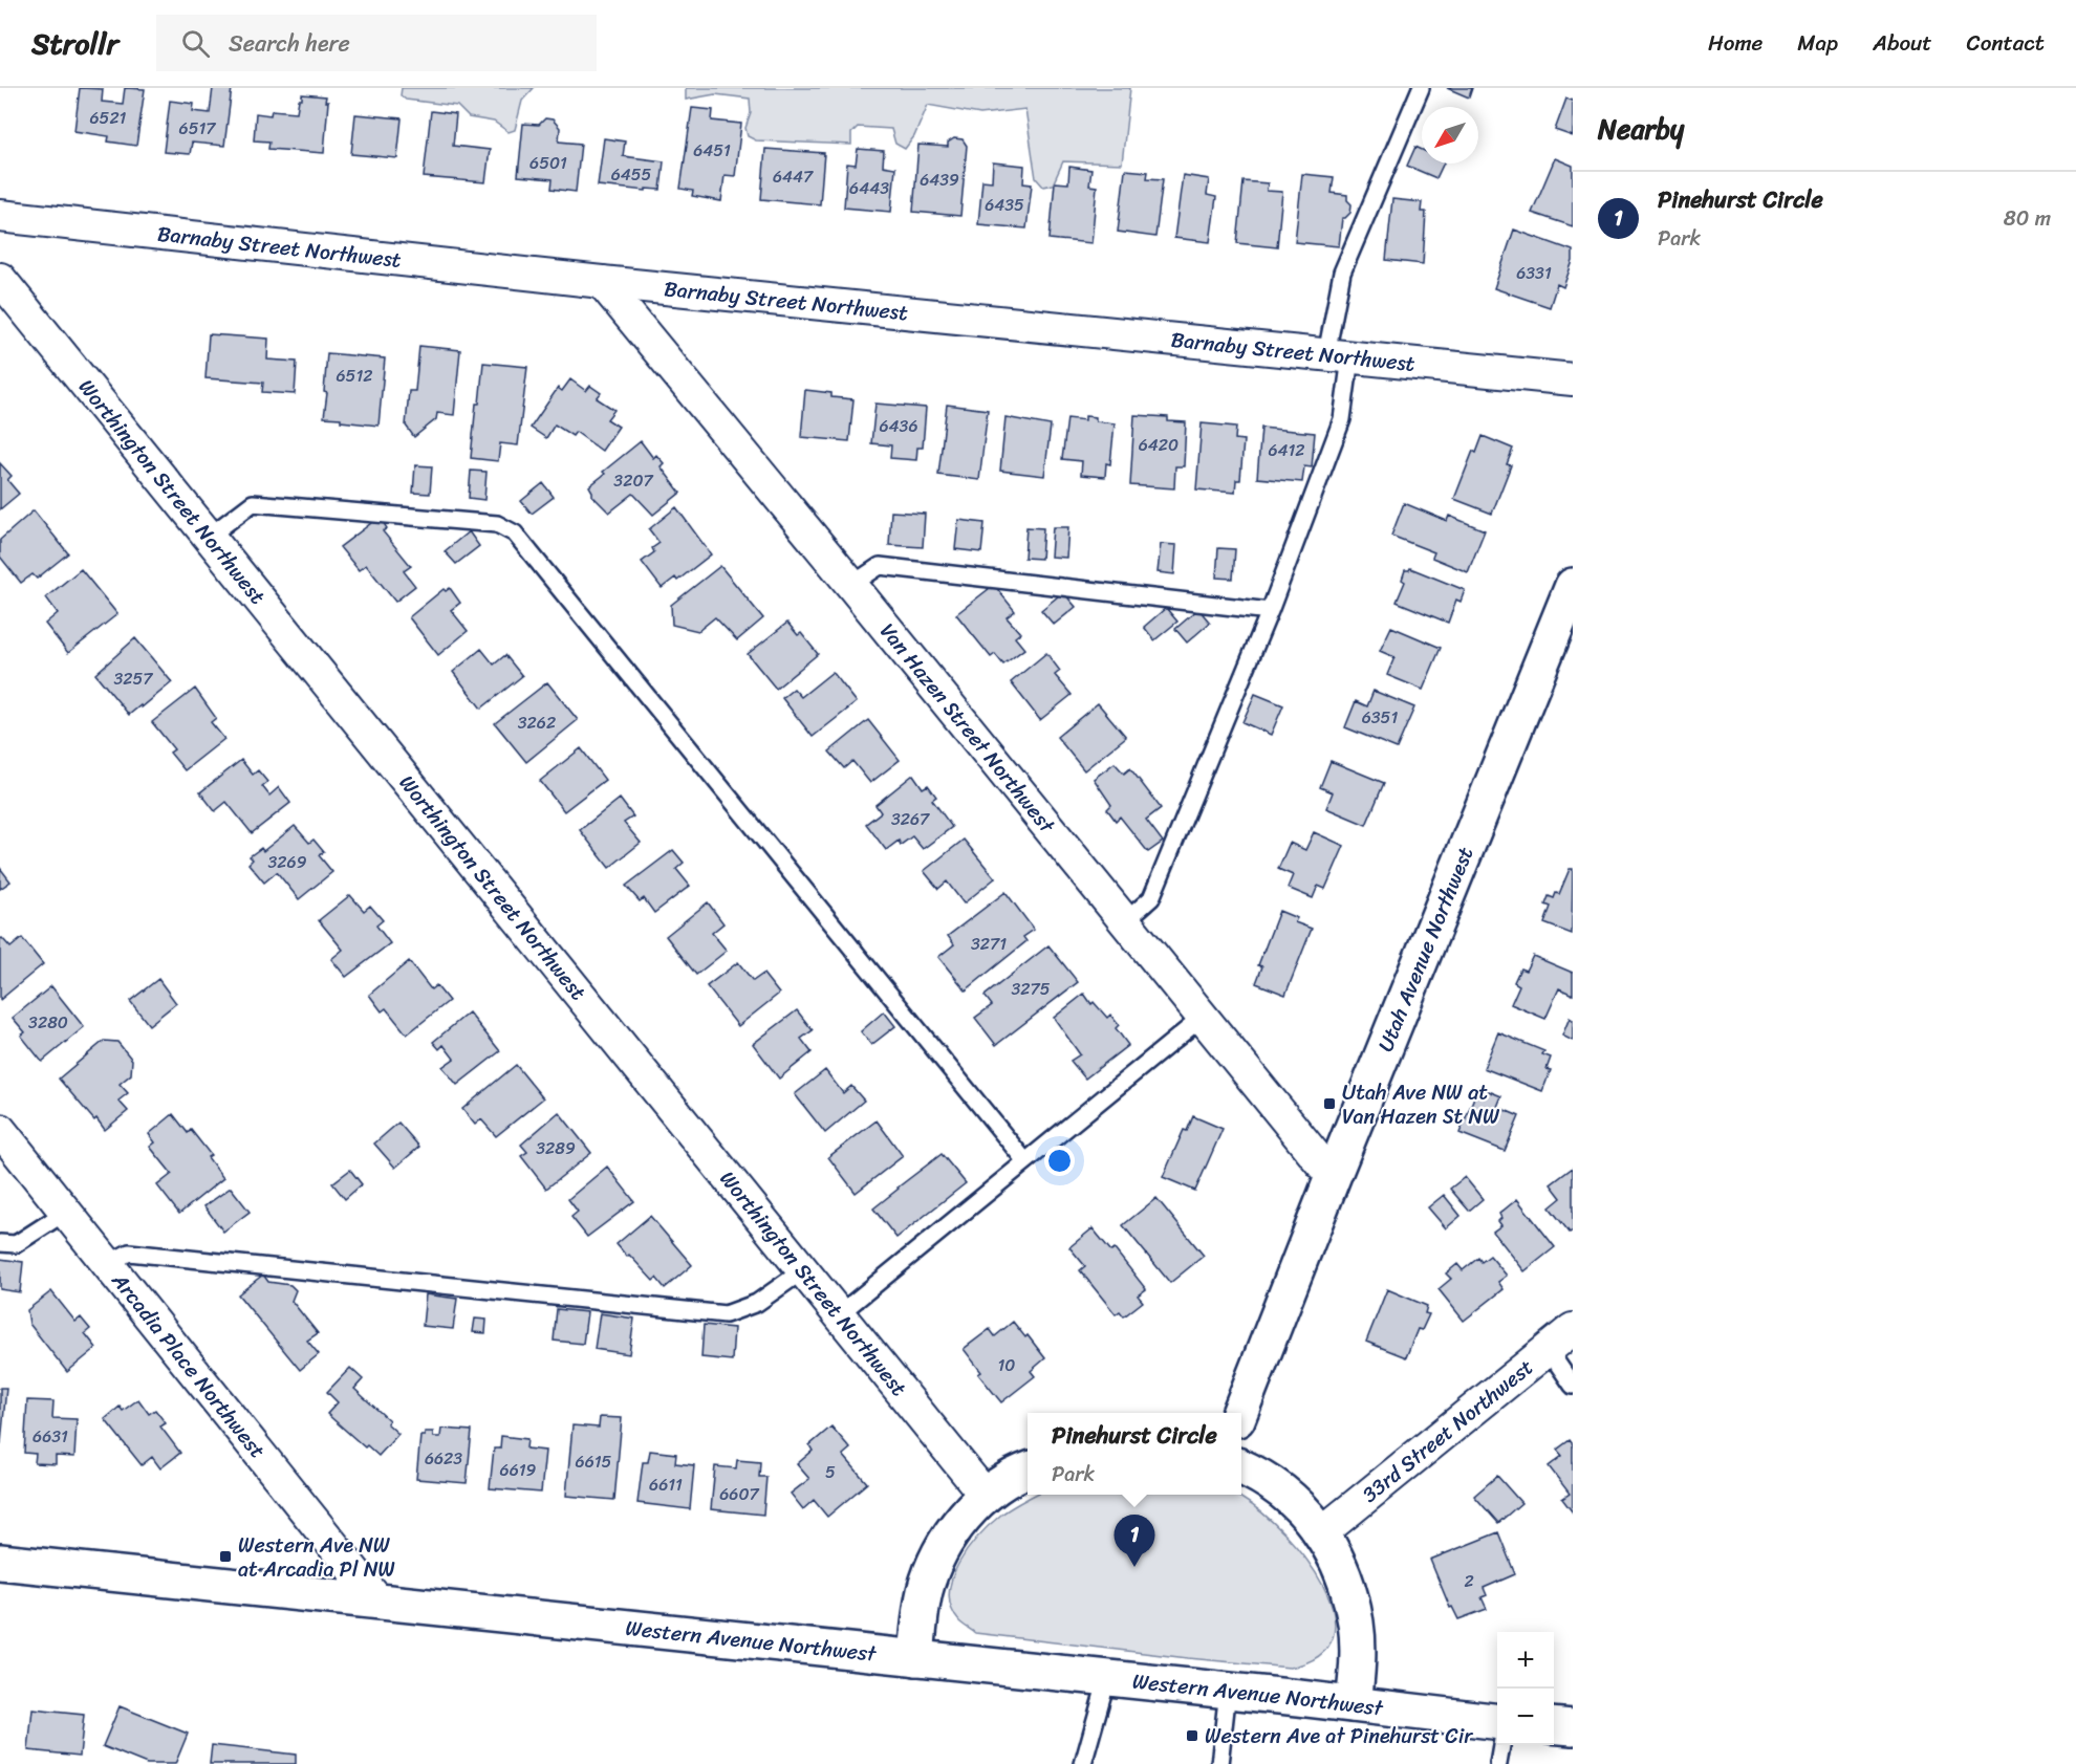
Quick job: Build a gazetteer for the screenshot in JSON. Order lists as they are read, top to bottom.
{
  "streets": {
    "street": [
      "Barnaby Street Northwest",
      "Worthington Street Northwest",
      "Van Hazen Street Northwest",
      "Utah Avenue Northwest",
      "Arcadia Place Northwest",
      "33rd Street Northwest",
      "Western Avenue Northwest"
    ]
  },
  "crossings": [
    ["Barnaby Street Northwest", "Van Hazen Street Northwest"],
    ["Van Hazen Street Northwest", "Utah Avenue Northwest"],
    ["Arcadia Place Northwest", "Western Avenue Northwest"]
  ],
  "places": {
    "transit": ["Utah Ave NW at Van Hazen St NW", "Western Ave NW at Arcadia Pl NW", "Western Ave at Pinehurst Cir"]
  },
  "house_numbers": [
    "6521",
    "6517",
    "6451",
    "6501",
    "6455",
    "6447",
    "6439",
    "6443",
    "6435",
    "6331",
    "6512",
    "6436",
    "6420",
    "6412",
    "3207",
    "3257",
    "6351",
    "3262",
    "3267",
    "3269",
    "3271",
    "3275",
    "3280",
    "3289",
    "10",
    "6631",
    "6623",
    "6615",
    "6619",
    "5",
    "6611",
    "6607",
    "2"
  ],
  "north": "bottom left",
  "page": {
    "header": "Strollr",
    "search": "Search here",
    "nav": [
      "Home",
      "Map",
      "About",
      "Contact"
    ],
    "heading": "Nearby",
    "list": [
      {
        "mark": "1",
        "name": "Pinehurst Circle",
        "note": "Park",
        "value": "80 m"
      }
    ],
    "popup": ["Pinehurst Circle", "Park"],
    "pins": "1",
    "map_buttons": ["+", "−"]
  }
}
